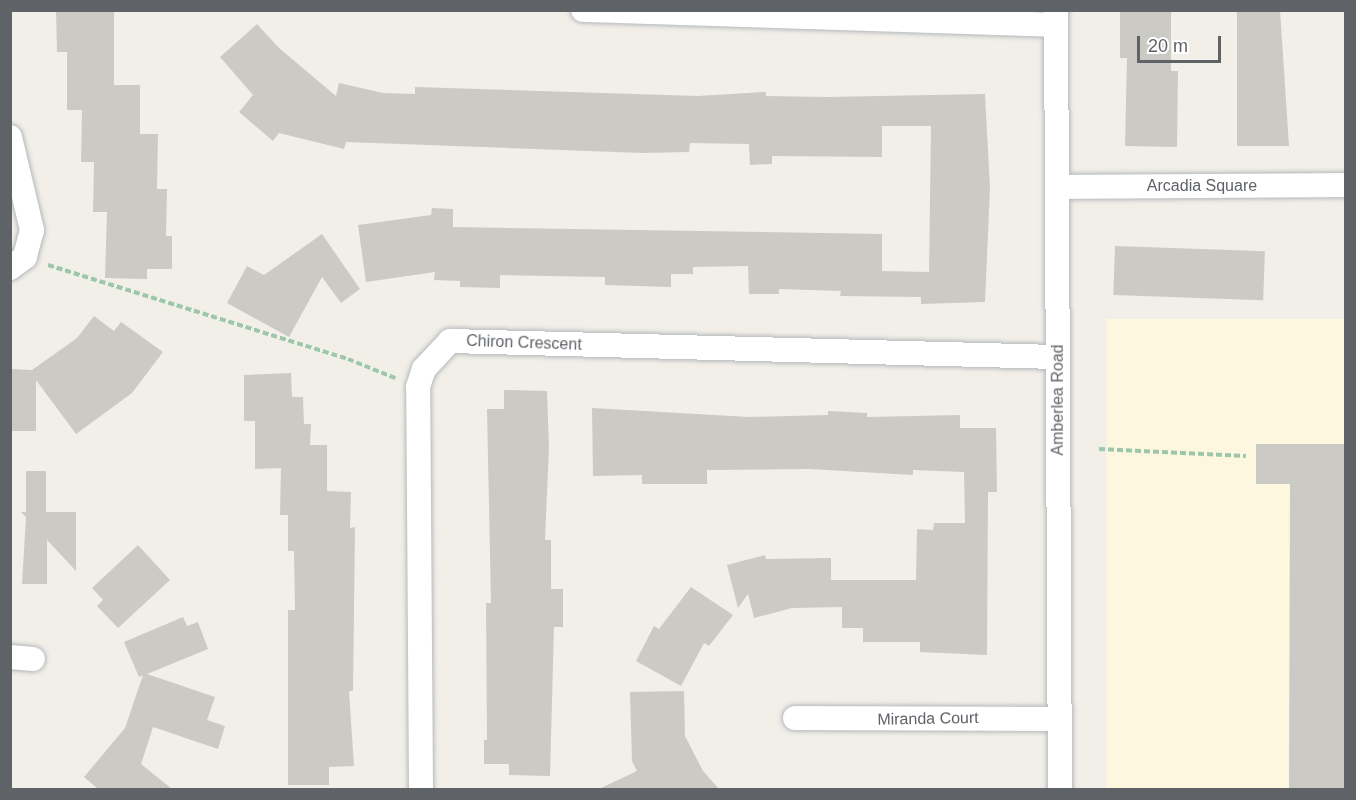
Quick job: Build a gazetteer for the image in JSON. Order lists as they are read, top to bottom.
{
  "streets": {
    "street": [
      "Arcadia Square",
      "Chiron Crescent",
      "Amberlea Road",
      "Miranda Court"
    ]
  },
  "crossings": [
    ["Arcadia Square", "Amberlea Road"],
    ["Chiron Crescent", "Amberlea Road"],
    ["Amberlea Road", "Miranda Court"]
  ],
  "scale_bar": "20 m"
}
